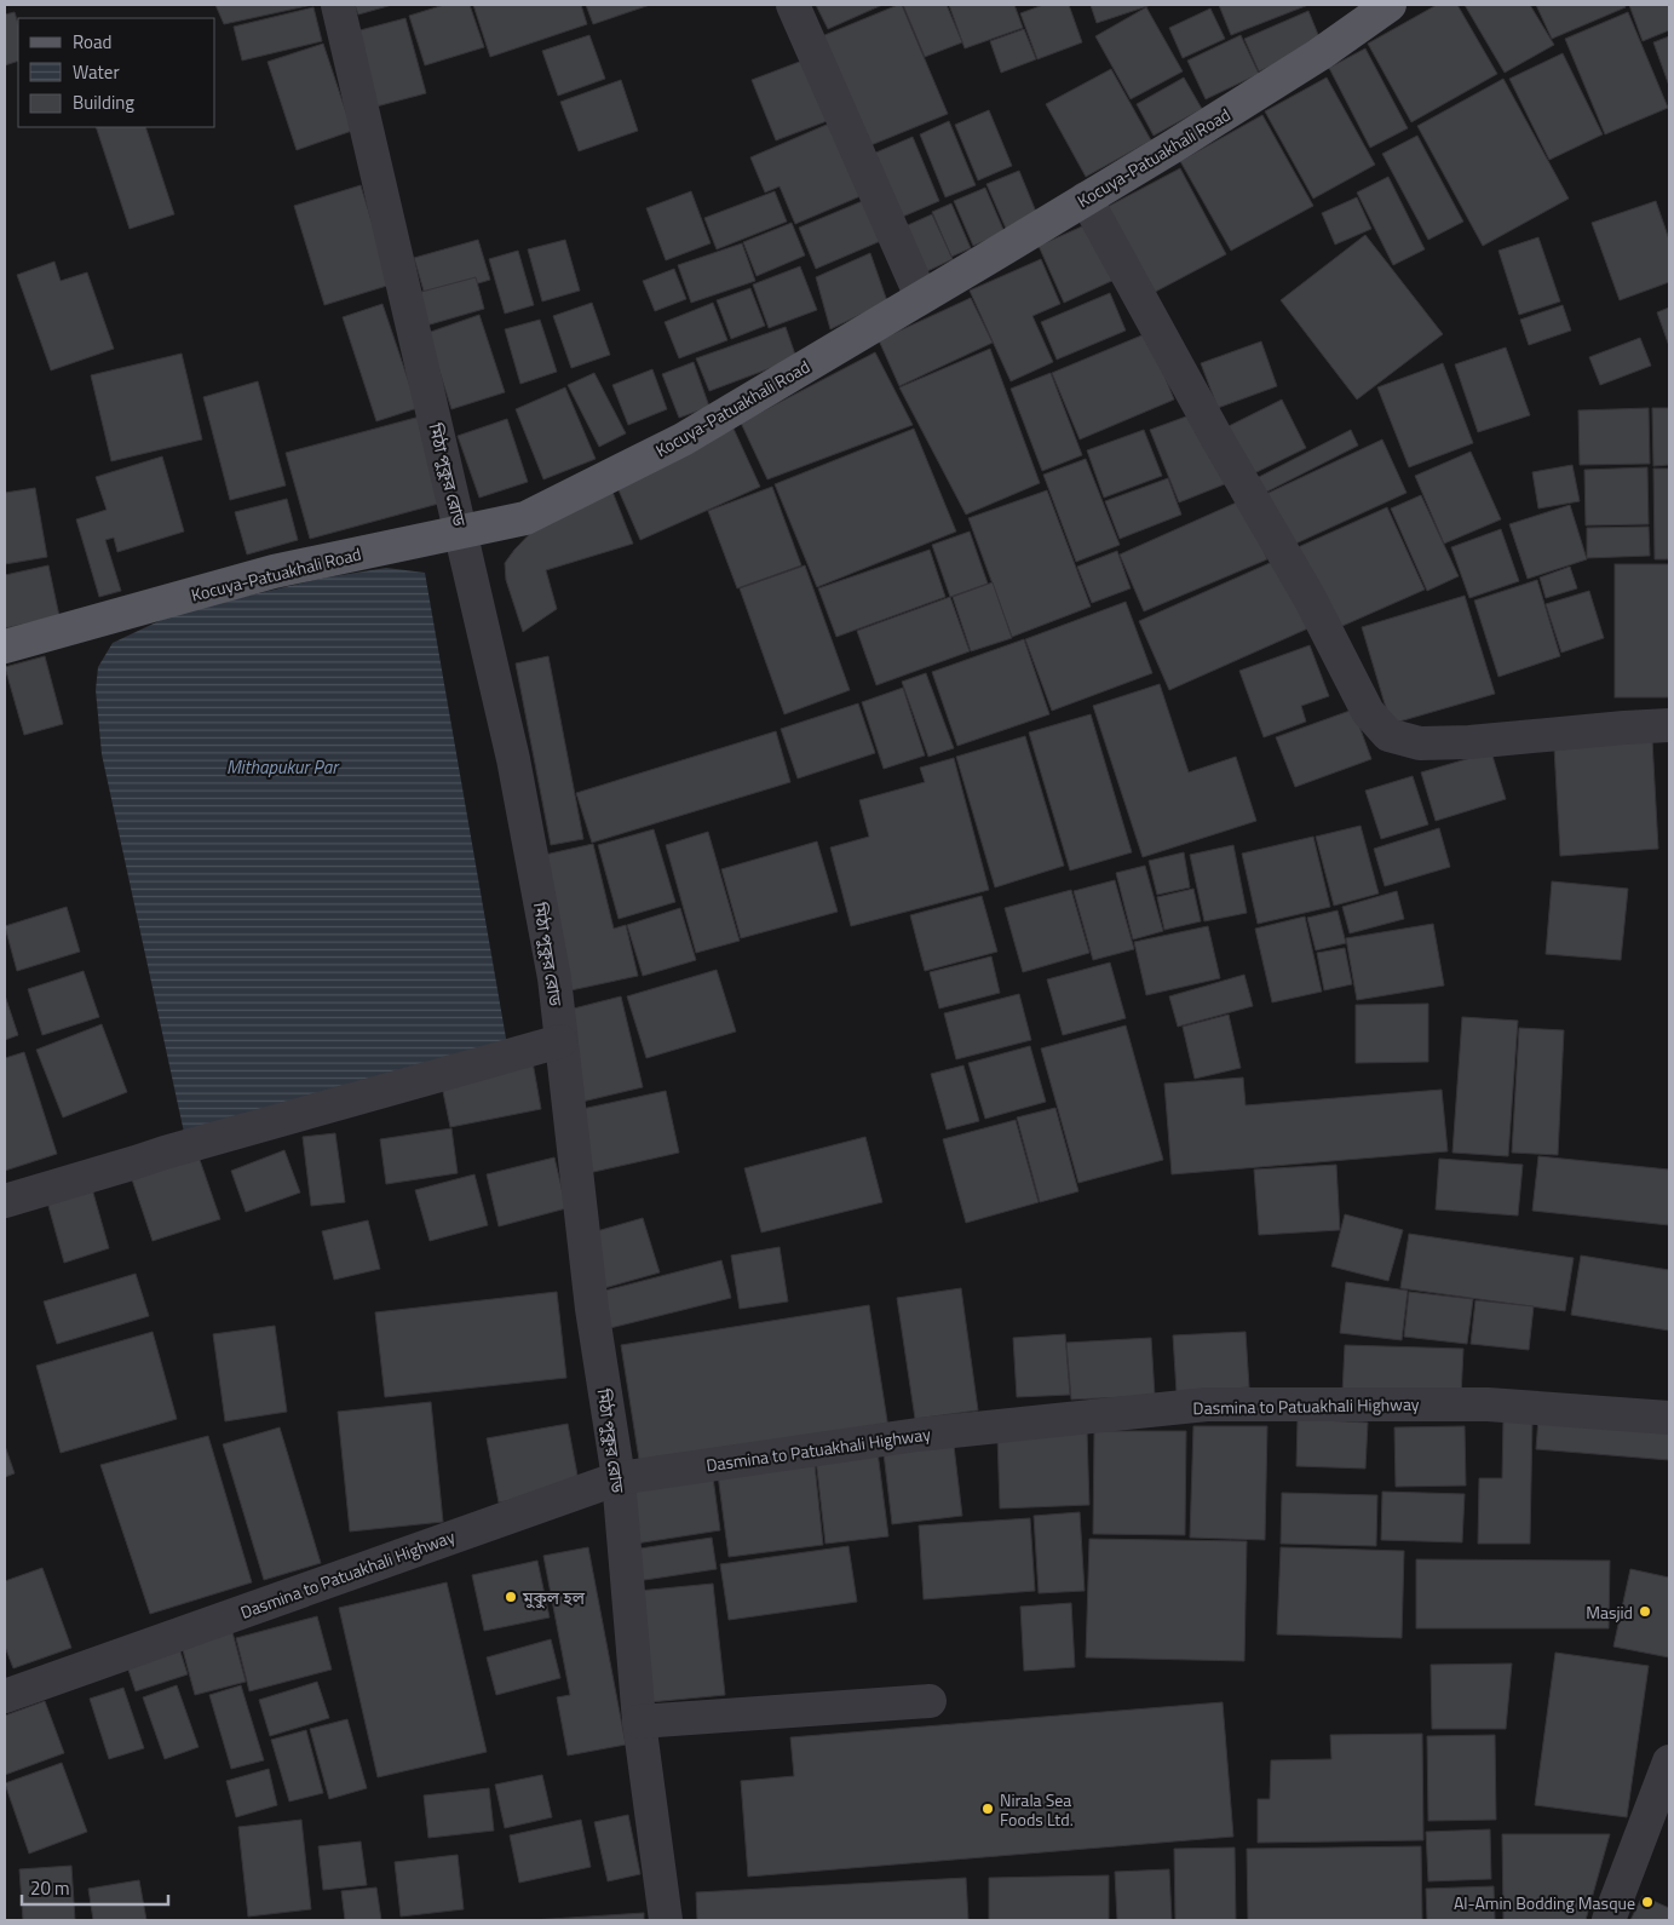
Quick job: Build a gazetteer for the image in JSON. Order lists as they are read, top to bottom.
{
  "streets": {
    "main road": ["Kocuya-Patuakhali Road"],
    "street": ["মিঠা পুকুর রোড", "Dasmina to Patuakhali Highway"]
  },
  "crossings": [
    ["Kocuya-Patuakhali Road", "মিঠা পুকুর রোড"],
    ["মিঠা পুকুর রোড", "Dasmina to Patuakhali Highway"]
  ],
  "water": ["Mithapukur Par"],
  "places": [
    "মুকুল হল",
    "Masjid",
    "Nirala Sea Foods Ltd.",
    "Al-Amin Bodding Masque"
  ],
  "legend": ["Road", "Water", "Building"],
  "scale_bar": "20 m"
}
